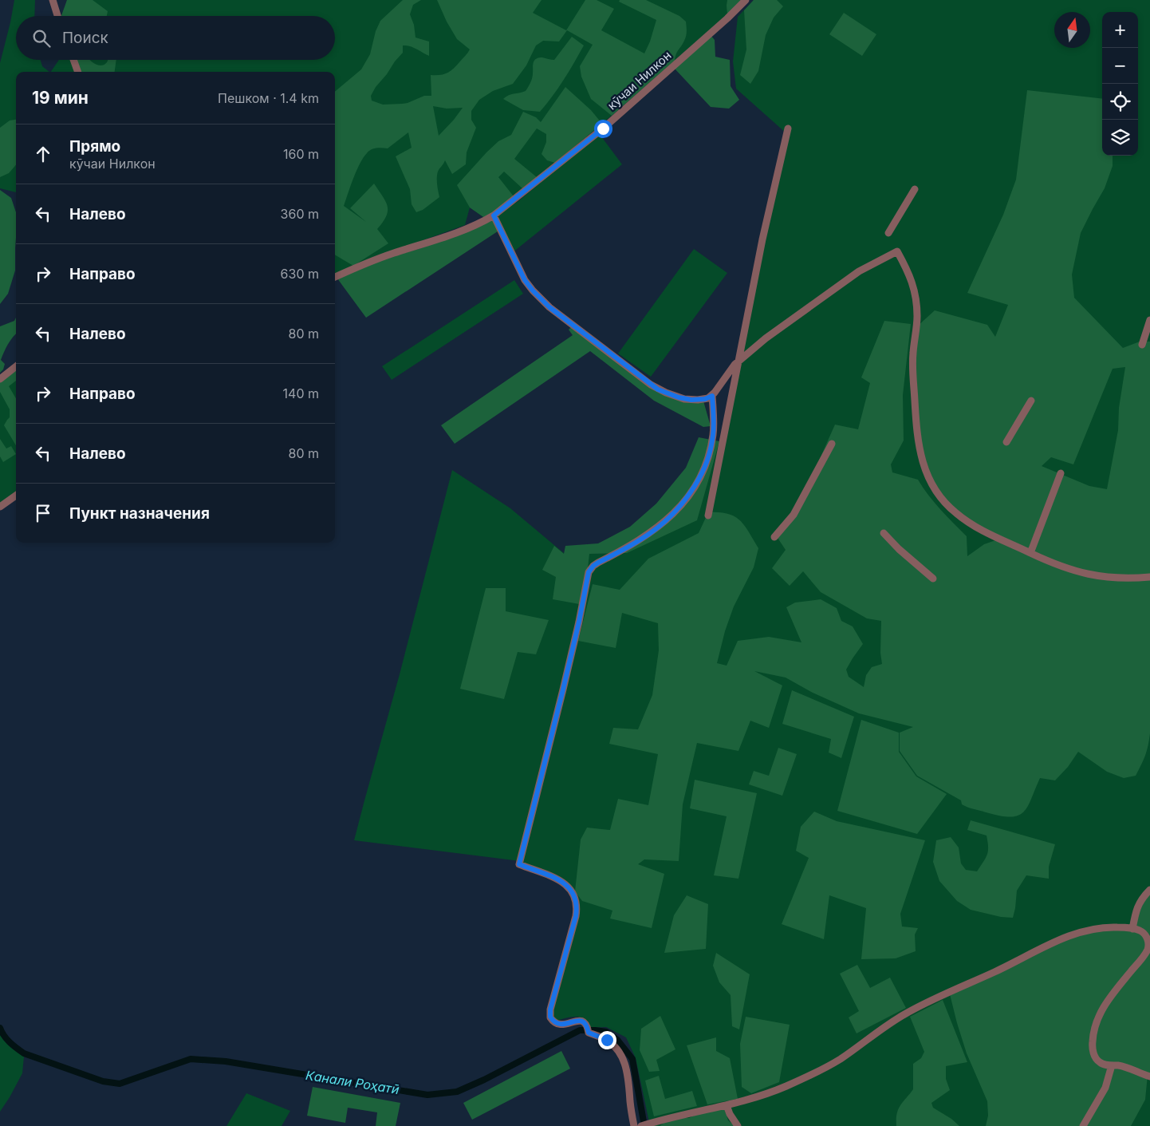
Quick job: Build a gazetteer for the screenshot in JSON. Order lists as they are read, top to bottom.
{
  "streets": {
    "street": ["кӯчаи Нилкон"]
  },
  "water": ["Канали Роҳатӣ"],
  "north": "top",
  "page": {
    "map_buttons": ["+", "−"],
    "search": "Поиск",
    "heading": ["19 мин", "Пешком · 1.4 km"],
    "list": [
      ["Прямо", "кӯчаи Нилкон", "160 m"],
      ["Налево", "360 m"],
      ["Направо", "630 m"],
      ["Налево", "80 m"],
      ["Направо", "140 m"],
      ["Налево", "80 m"],
      "Пункт назначения"
    ]
  }
}
